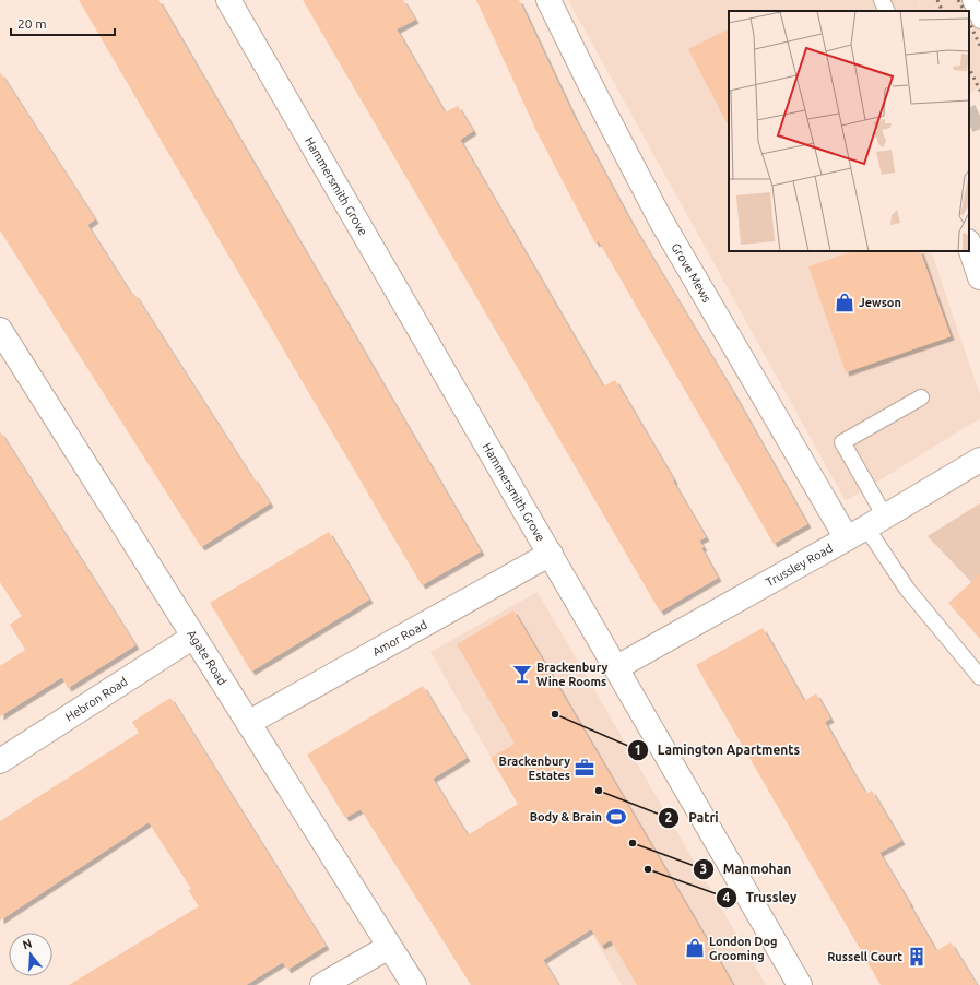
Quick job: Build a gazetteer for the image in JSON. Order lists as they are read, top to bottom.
{
  "streets": {
    "street": [
      "Hammersmith Grove",
      "Grove Mews",
      "Trussley Road",
      "Amor Road",
      "Agate Road",
      "Hebron Road"
    ]
  },
  "crossings": [
    ["Hammersmith Grove", "Trussley Road"],
    ["Hammersmith Grove", "Amor Road"],
    ["Grove Mews", "Trussley Road"],
    ["Amor Road", "Agate Road"],
    ["Agate Road", "Hebron Road"]
  ],
  "places": {
    "shop": ["Jewson", "London Dog Grooming"],
    "bar": ["Brackenbury Wine Rooms"],
    "other": [
      "Lamington Apartments",
      "Patri",
      "Manmohan",
      "Trussley"
    ],
    "office": ["Brackenbury Estates"],
    "sports": ["Body & Brain"],
    "building": ["Russell Court"]
  },
  "scale_bar": "20 m",
  "north": "top"
}
